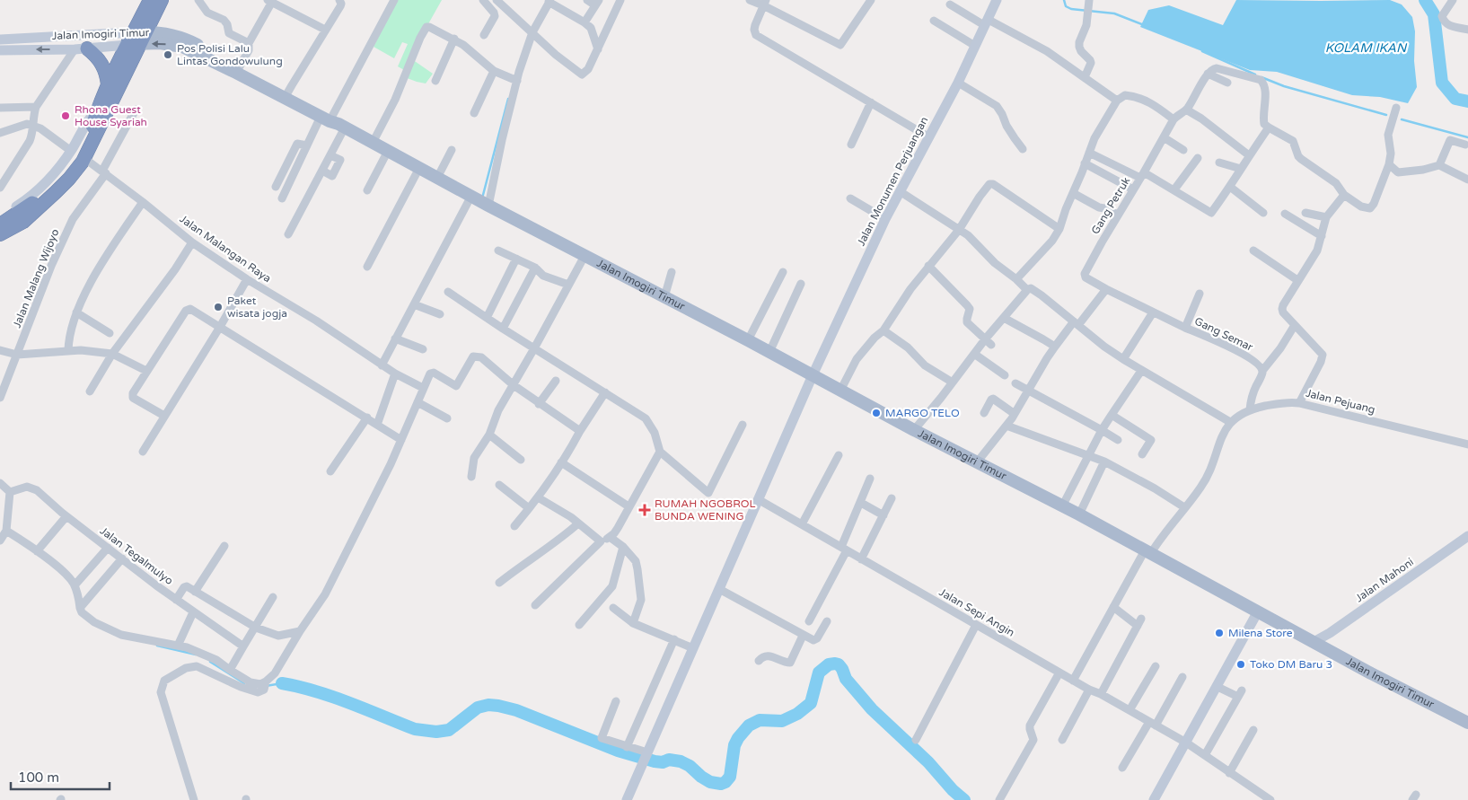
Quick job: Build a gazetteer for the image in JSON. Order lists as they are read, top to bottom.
{
  "streets": {
    "main road": ["Jalan Imogiri Timur"],
    "street": [
      "Jalan Monumen Perjuangan",
      "Gang Petruk",
      "Jalan Malangan Raya",
      "Jalan Malang Wijoyo",
      "Gang Semar",
      "Jalan Pejuang",
      "Jalan Tegalmulyo",
      "Jalan Mahoni",
      "Jalan Sepi Angin"
    ]
  },
  "crossings": [
    ["Jalan Imogiri Timur", "Jalan Monumen Perjuangan"],
    ["Jalan Imogiri Timur", "Jalan Mahoni"],
    ["Jalan Monumen Perjuangan", "Jalan Sepi Angin"],
    ["Gang Petruk", "Gang Semar"],
    ["Jalan Malangan Raya", "Jalan Malang Wijoyo"]
  ],
  "water": ["KOLAM IKAN"],
  "places": {
    "other": [
      "Pos Polisi Lalu Lintas Gondowulung",
      "Rhona Guest House Syariah",
      "Paket wisata jogja",
      "MARGO TELO",
      "Milena Store",
      "Toko DM Baru 3"
    ],
    "health": ["RUMAH NGOBROL BUNDA WENING"]
  },
  "scale_bar": "100 m"
}
